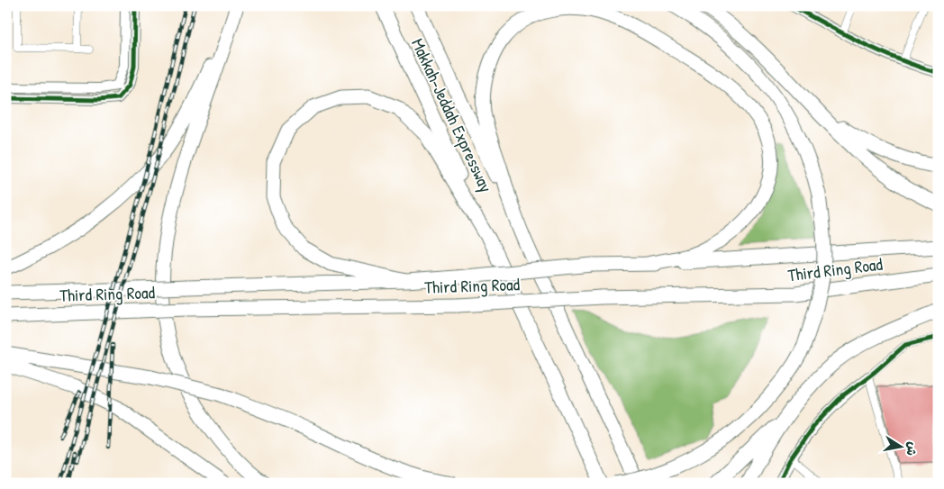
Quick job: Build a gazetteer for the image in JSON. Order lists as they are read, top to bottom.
{
  "streets": {
    "highway": ["Makkah-Jeddah Expressway", "Third Ring Road"]
  },
  "north": "right"
}
